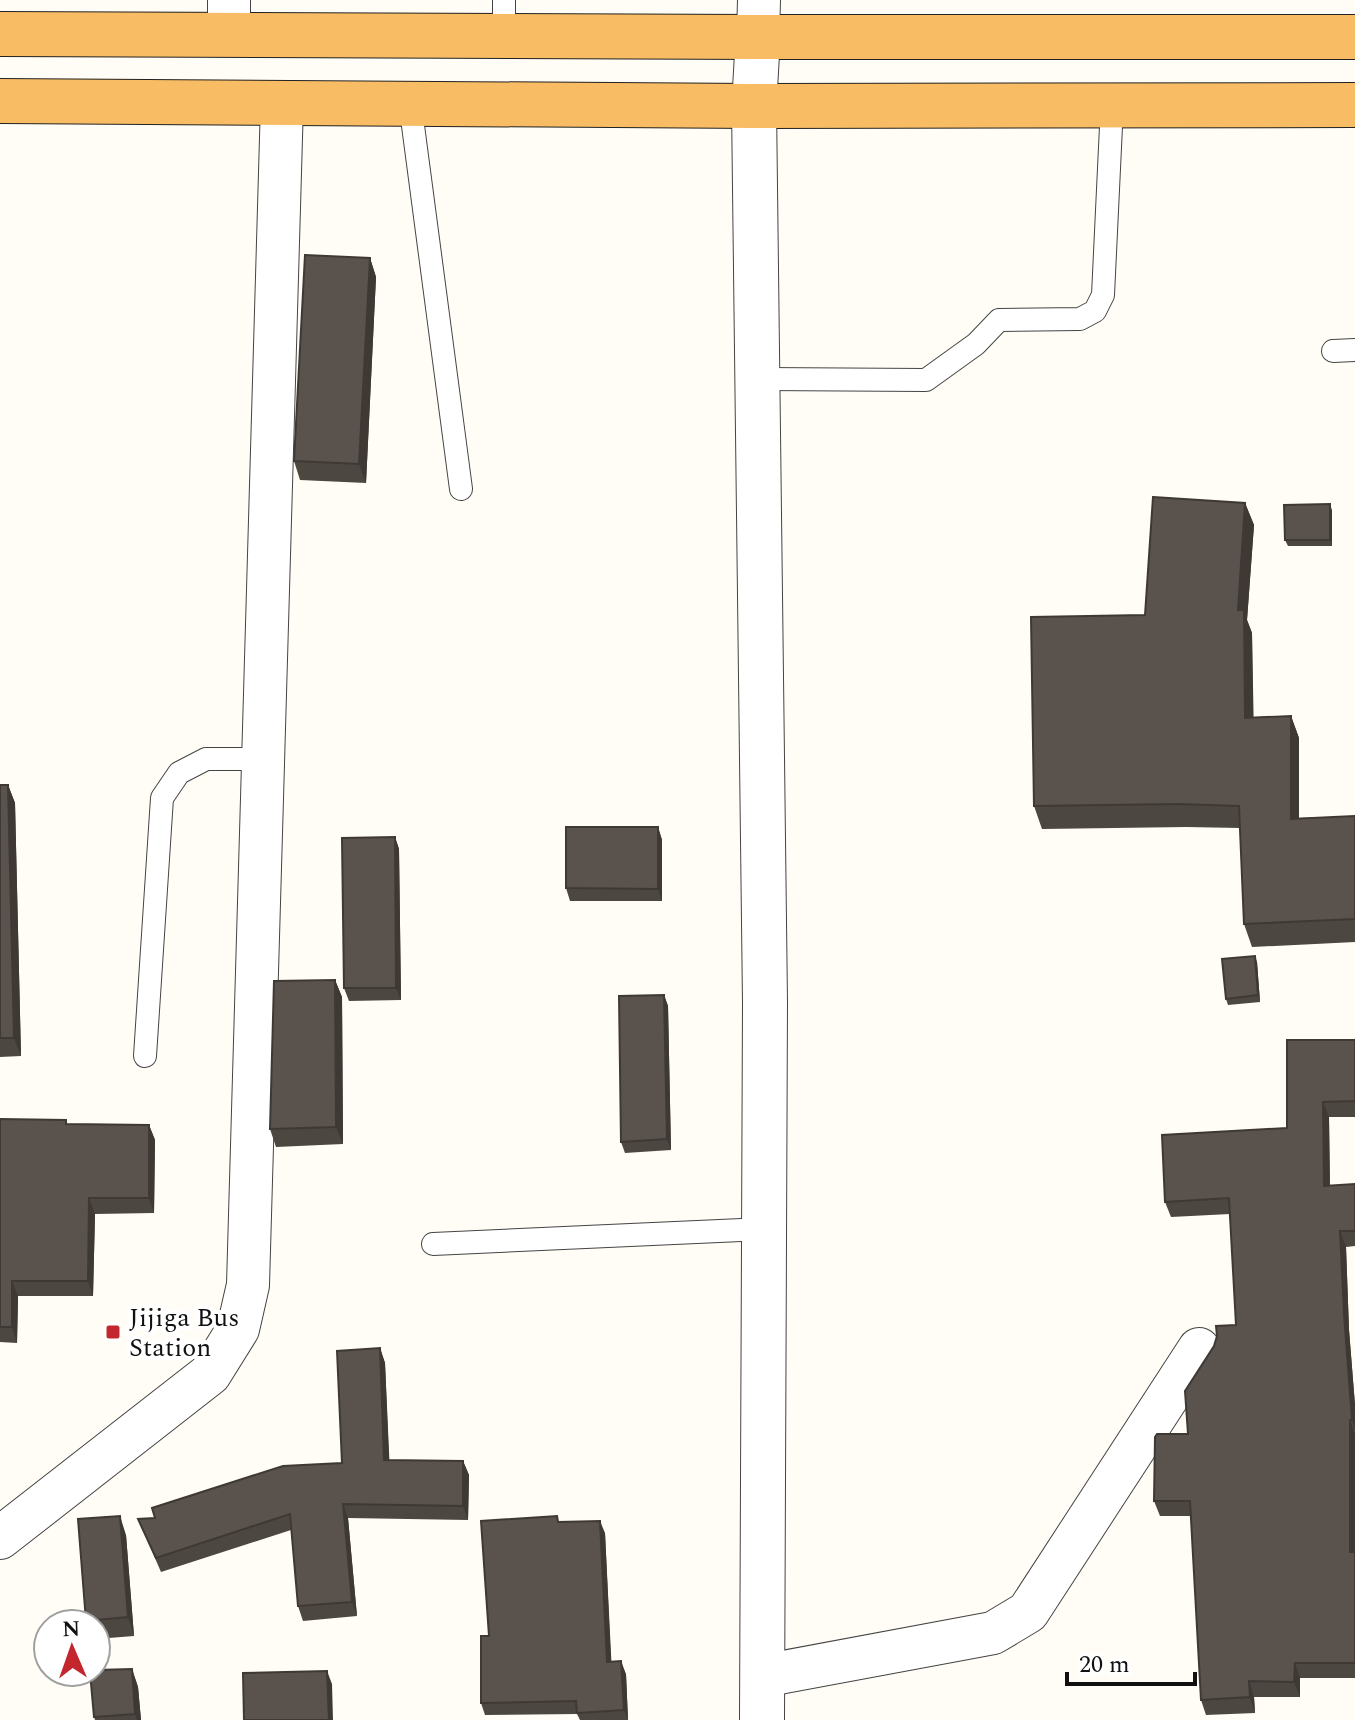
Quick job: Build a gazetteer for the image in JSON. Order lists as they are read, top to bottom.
{
  "places": {
    "transit": ["Jijiga Bus Station"]
  },
  "scale_bar": "20 m",
  "north": "top"
}
